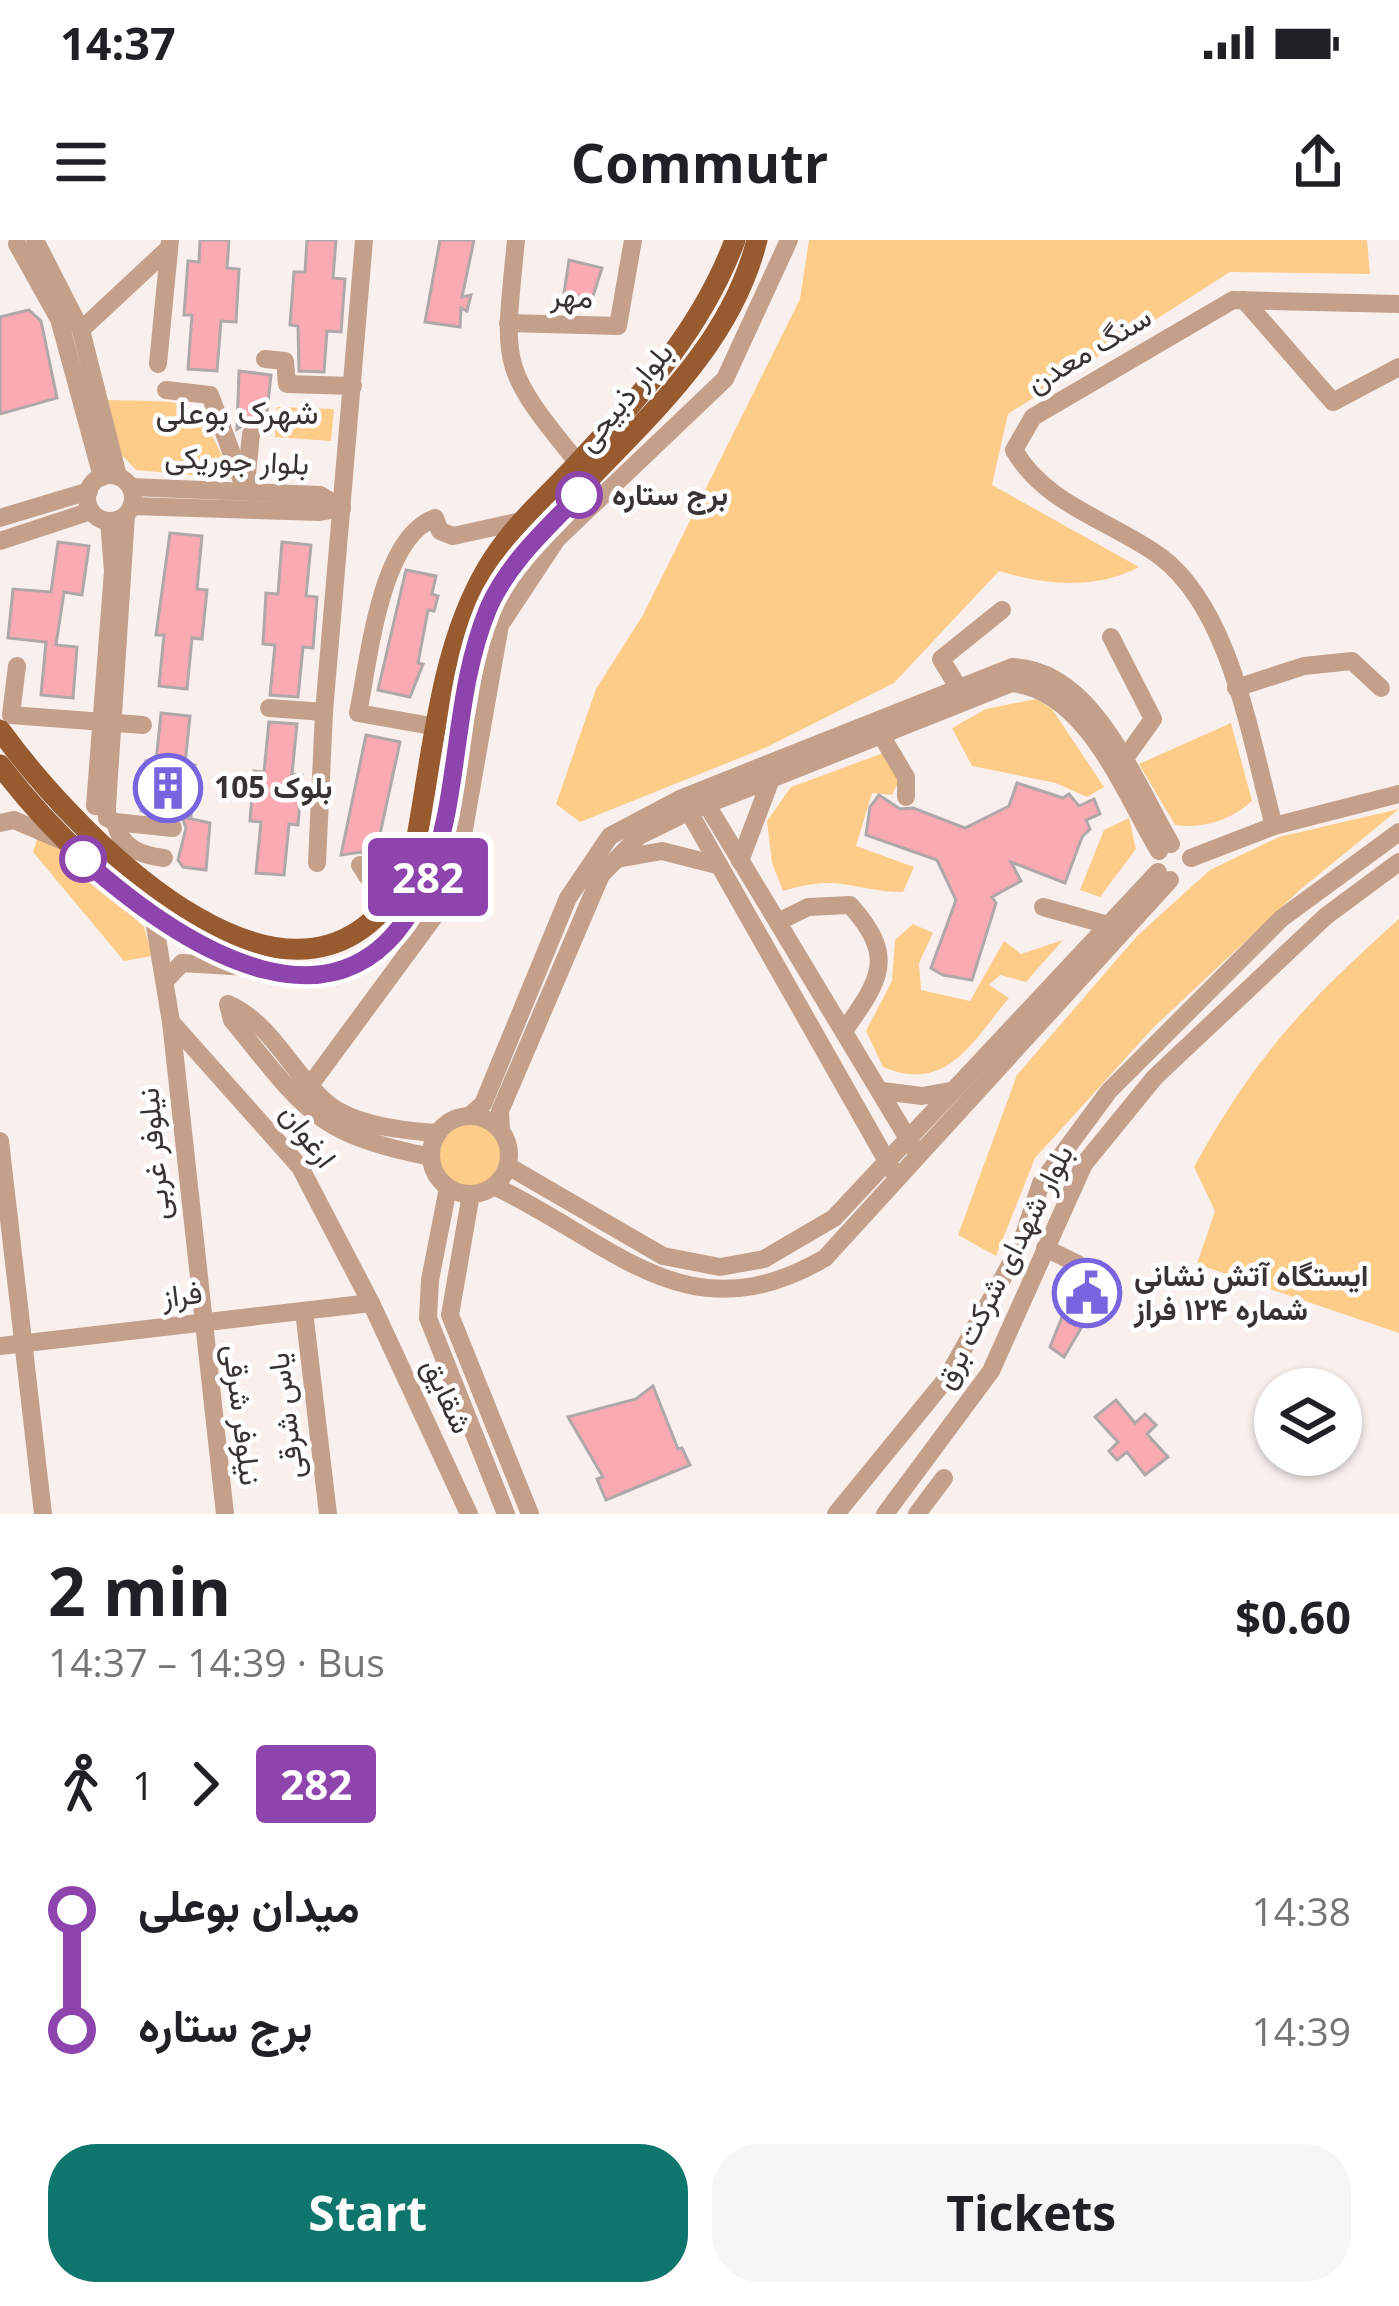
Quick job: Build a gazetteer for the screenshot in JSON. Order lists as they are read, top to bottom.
{
  "streets": {
    "main road": ["بلوار ذبیحی"],
    "street": [
      "مهر",
      "سنگ معدن",
      "بلوار جوریکی",
      "ارغوان",
      "نیلوفر غربی",
      "بلوار شهدای شرکت برق",
      "فراز",
      "شقایق",
      "نیلوفر شرقی",
      "یاس شرقی"
    ]
  },
  "crossings": [
    ["بلوار ذبیحی", "نیلوفر غربی"],
    ["ارغوان", "نیلوفر غربی"],
    ["ارغوان", "فراز"],
    ["ارغوان", "شقایق"],
    ["نیلوفر غربی", "فراز"],
    ["نیلوفر غربی", "نیلوفر شرقی"],
    ["فراز", "شقایق"],
    ["فراز", "نیلوفر شرقی"],
    ["فراز", "یاس شرقی"]
  ],
  "districts": ["شهرک بوعلی"],
  "places": {
    "other": ["برج ستاره"],
    "building": ["بلوک 105"],
    "public building": ["ایستگاه آتش نشانی شماره ۱۲۴ فراز"]
  },
  "lines": ["bus line 282"],
  "page": {
    "status": "14:37",
    "header": "Commutr",
    "on_map": "282",
    "heading": ["2 min", "14:37 – 14:39 · Bus", "$0.60"],
    "legs": ["1", "282"],
    "list": [
      {
        "name": "میدان بوعلی",
        "value": "14:38"
      },
      {
        "name": "برج ستاره",
        "value": "14:39"
      }
    ],
    "buttons": ["Start", "Tickets"]
  }
}
